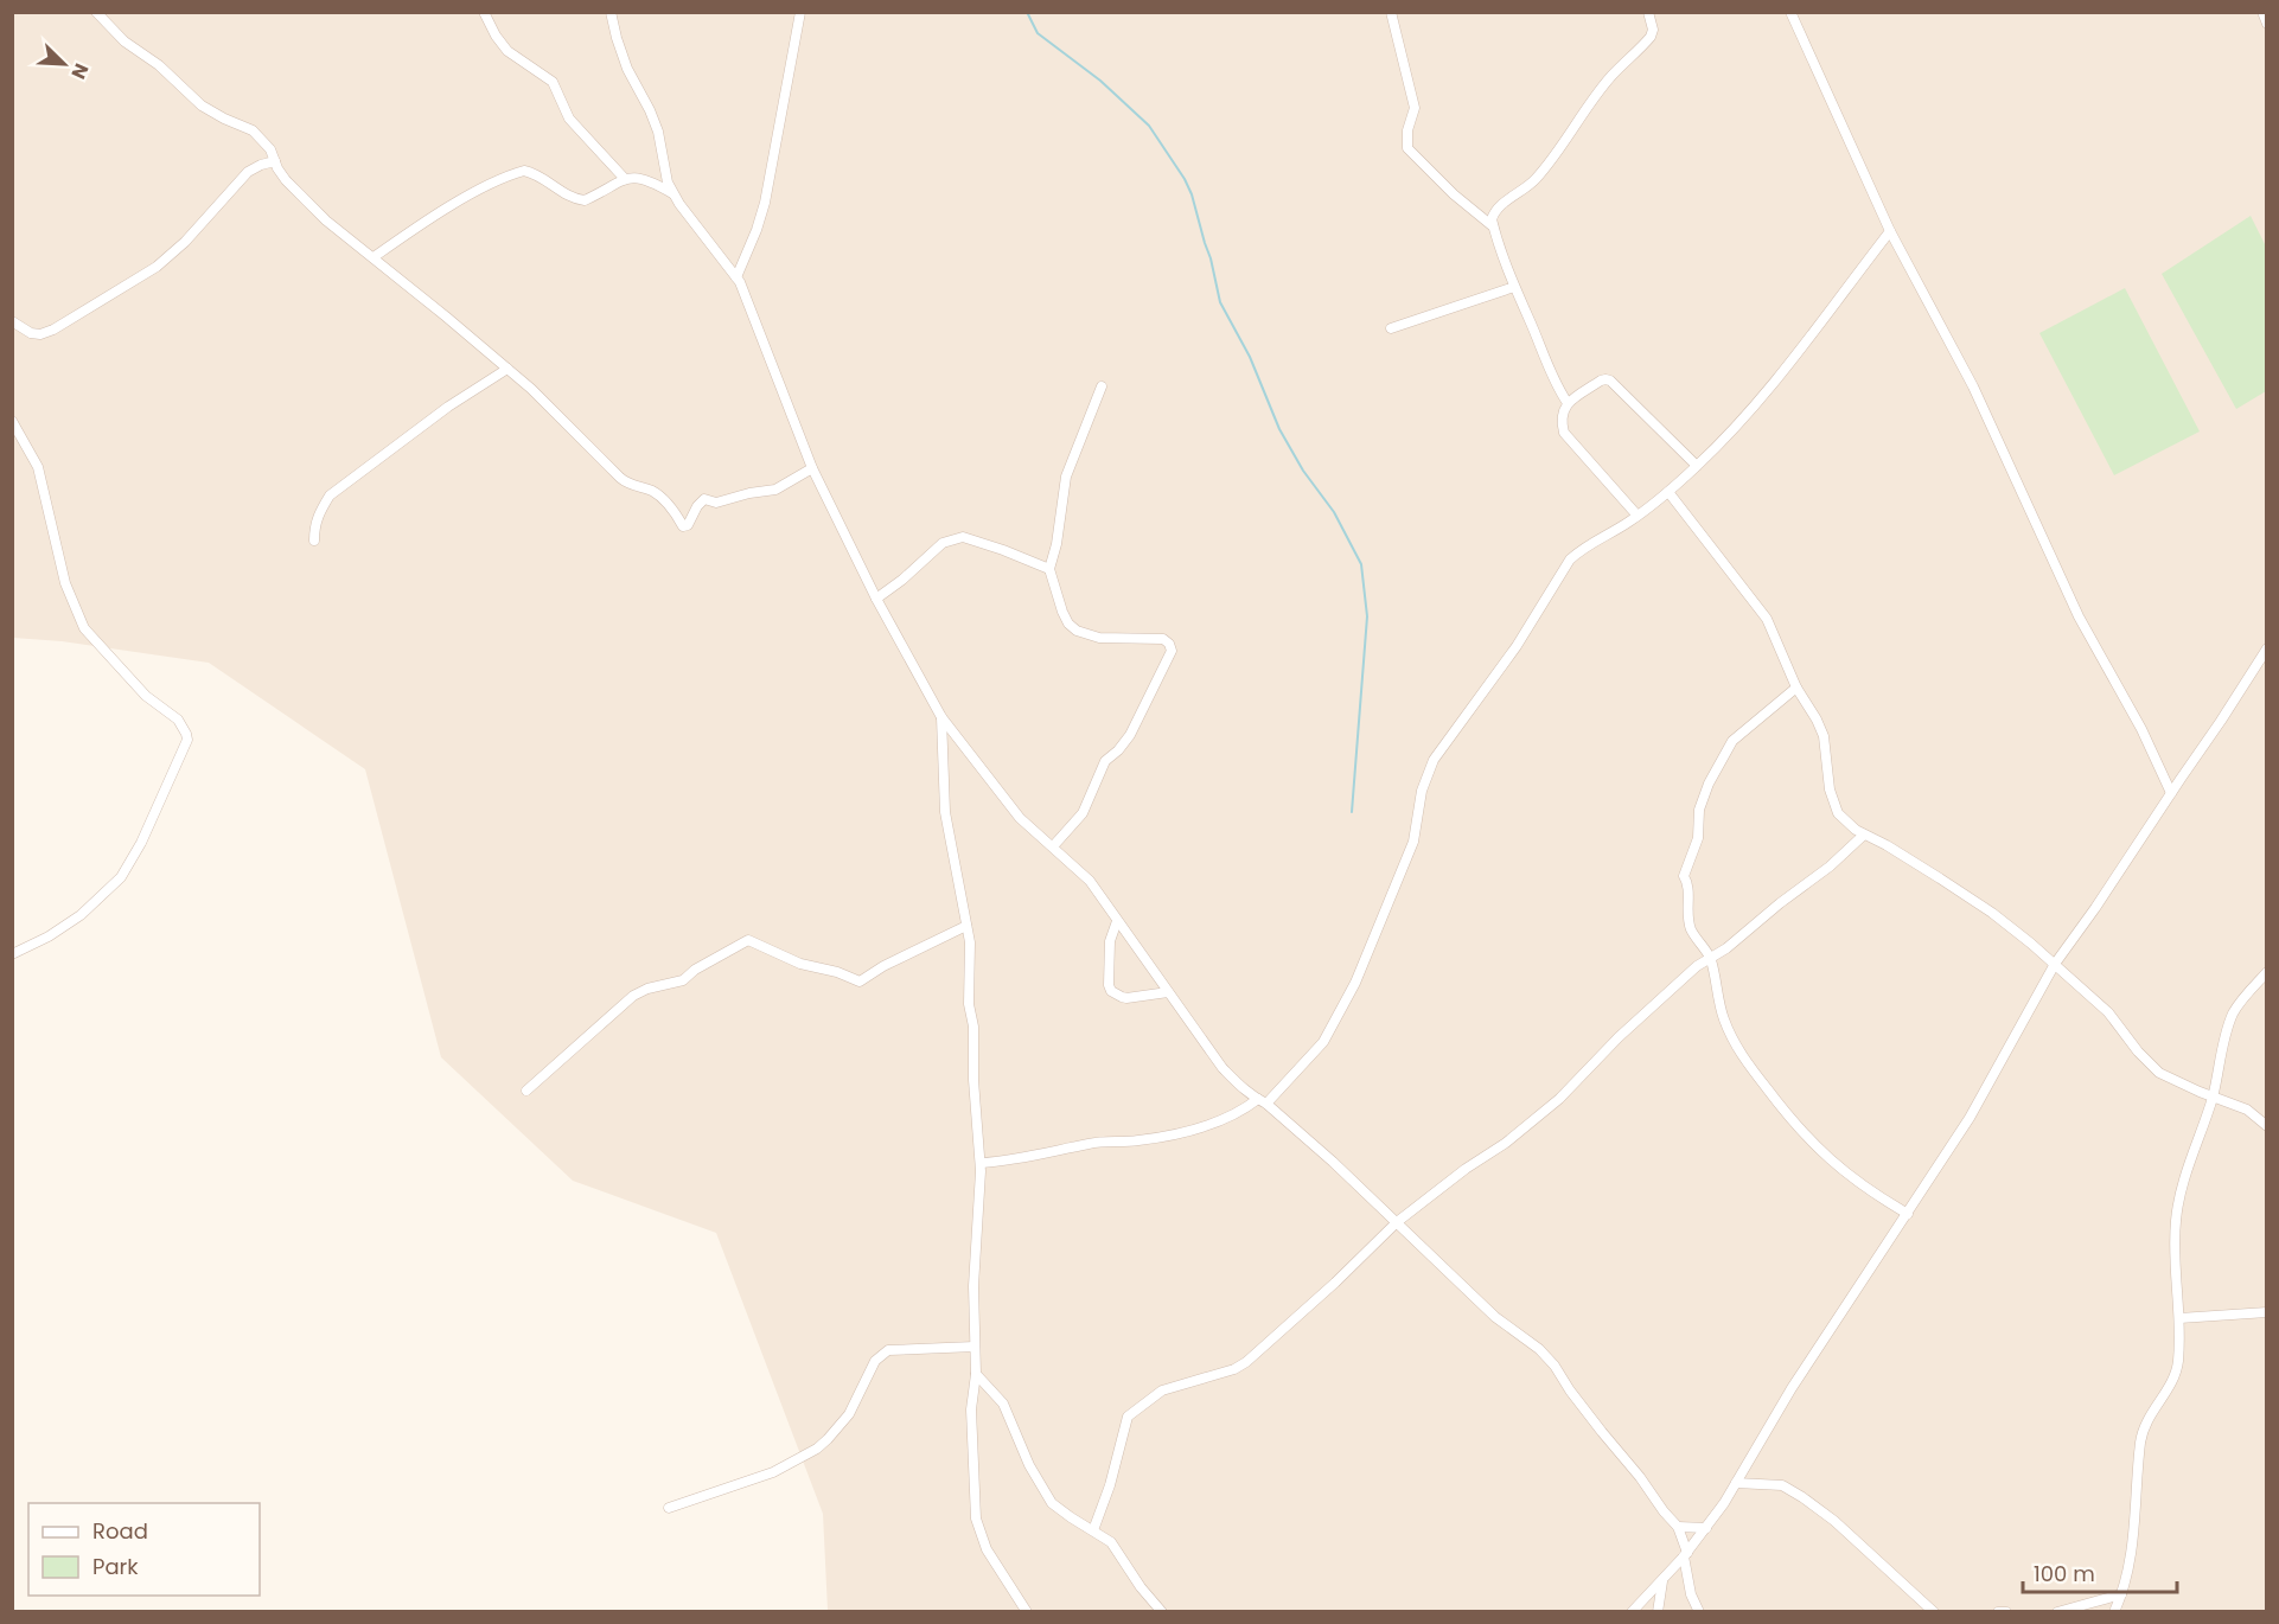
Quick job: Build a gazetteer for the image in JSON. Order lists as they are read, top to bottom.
{
  "legend": ["Road", "Park"],
  "scale_bar": "100 m",
  "north": "bottom right"
}
